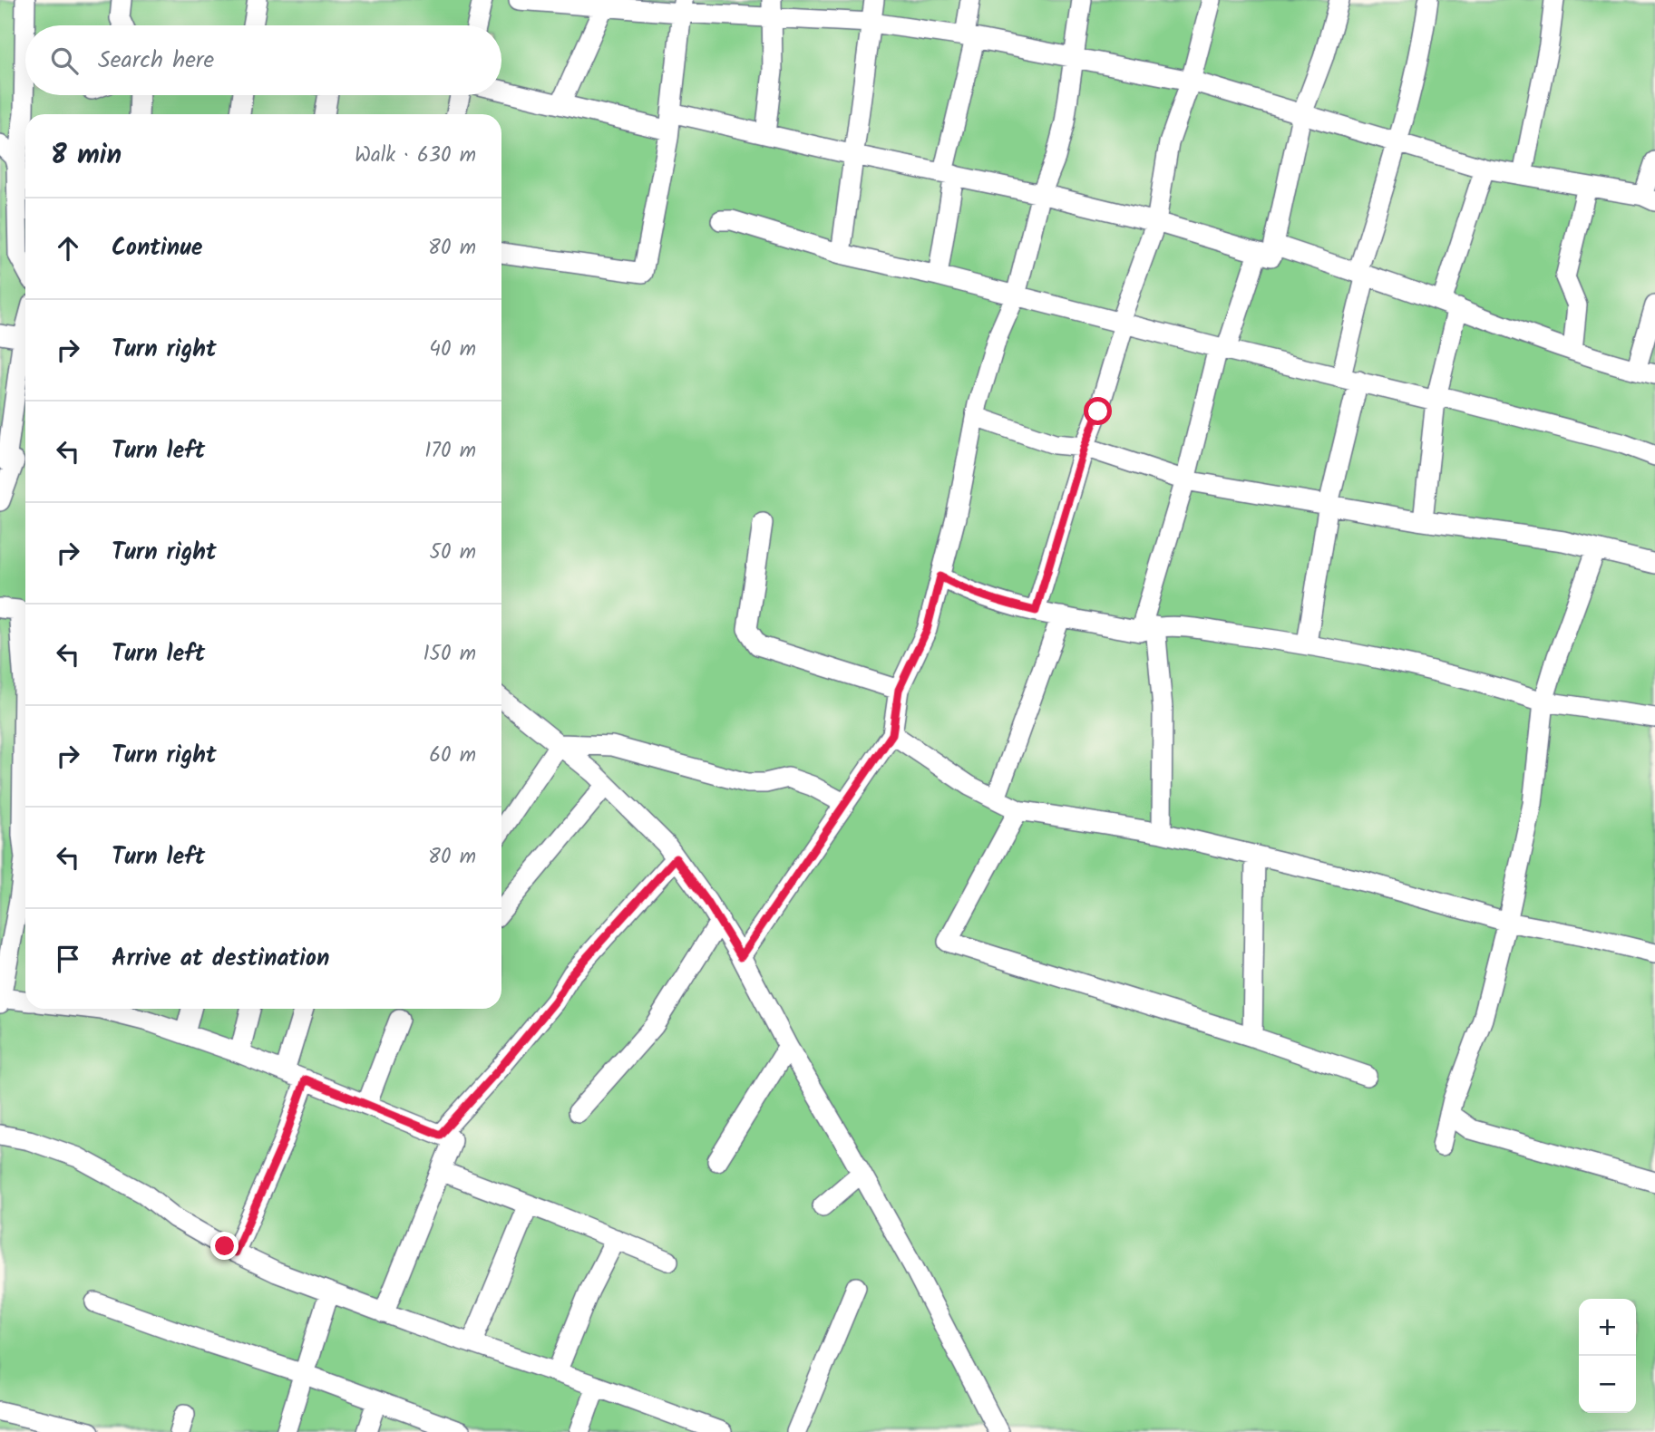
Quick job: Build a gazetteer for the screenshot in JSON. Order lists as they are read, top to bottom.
{
  "page": {
    "search": "Search here",
    "heading": ["8 min", "Walk · 630 m"],
    "list": [
      ["Continue", "80 m"],
      ["Turn right", "40 m"],
      ["Turn left", "170 m"],
      ["Turn right", "50 m"],
      ["Turn left", "150 m"],
      ["Turn right", "60 m"],
      ["Turn left", "80 m"],
      "Arrive at destination"
    ],
    "map_buttons": ["+", "−"]
  }
}
